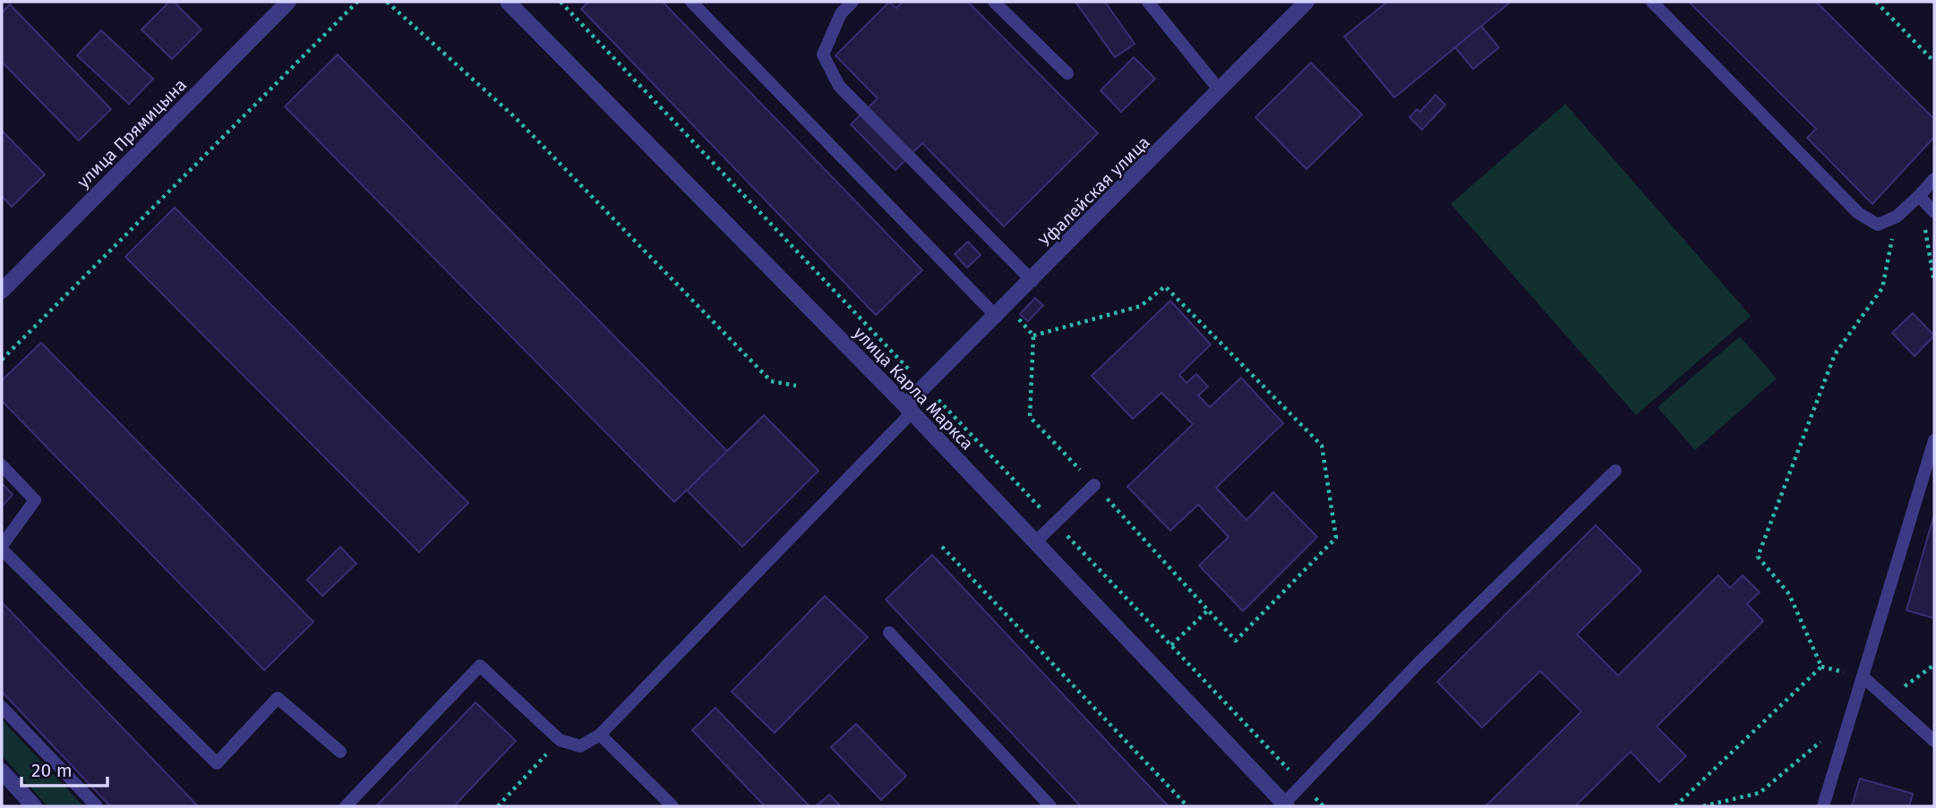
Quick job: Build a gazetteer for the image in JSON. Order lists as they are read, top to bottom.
{
  "streets": {
    "street": ["улица Прямицына", "Уфалейская улица", "улица Карла Маркса"]
  },
  "crossings": [
    ["Уфалейская улица", "улица Карла Маркса"]
  ],
  "scale_bar": "20 m"
}
